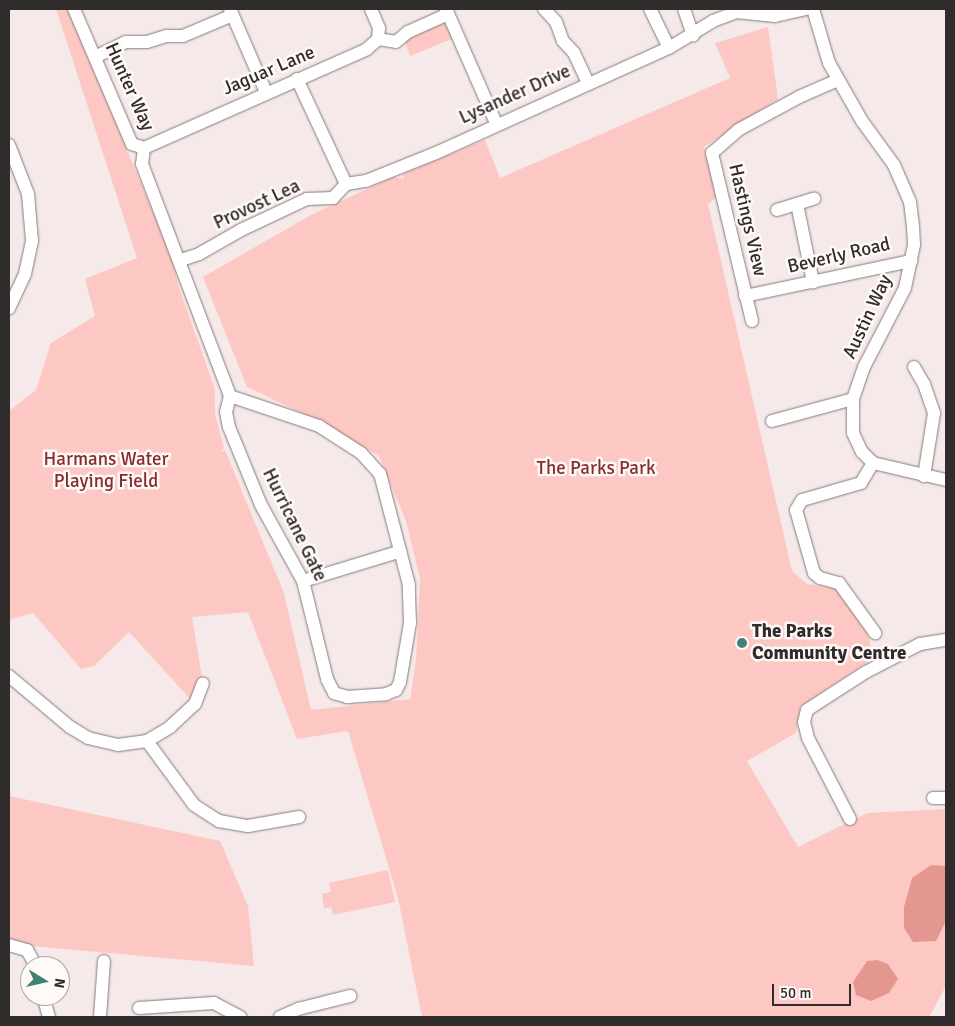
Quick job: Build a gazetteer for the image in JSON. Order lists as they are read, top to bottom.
{
  "streets": {
    "street": [
      "Jaguar Lane",
      "Hunter Way",
      "Lysander Drive",
      "Provost Lea",
      "Hastings View",
      "Beverly Road",
      "Austin Way",
      "Hurricane Gate"
    ]
  },
  "crossings": [
    ["Jaguar Lane", "Hunter Way"],
    ["Hunter Way", "Provost Lea"],
    ["Hunter Way", "Hurricane Gate"],
    ["Lysander Drive", "Provost Lea"],
    ["Provost Lea", "Hurricane Gate"],
    ["Hastings View", "Beverly Road"],
    ["Hastings View", "Austin Way"],
    ["Beverly Road", "Austin Way"]
  ],
  "parks": ["Harmans Water Playing Field", "The Parks Park"],
  "places": ["The Parks Community Centre"],
  "scale_bar": "50 m",
  "north": "right"
}
